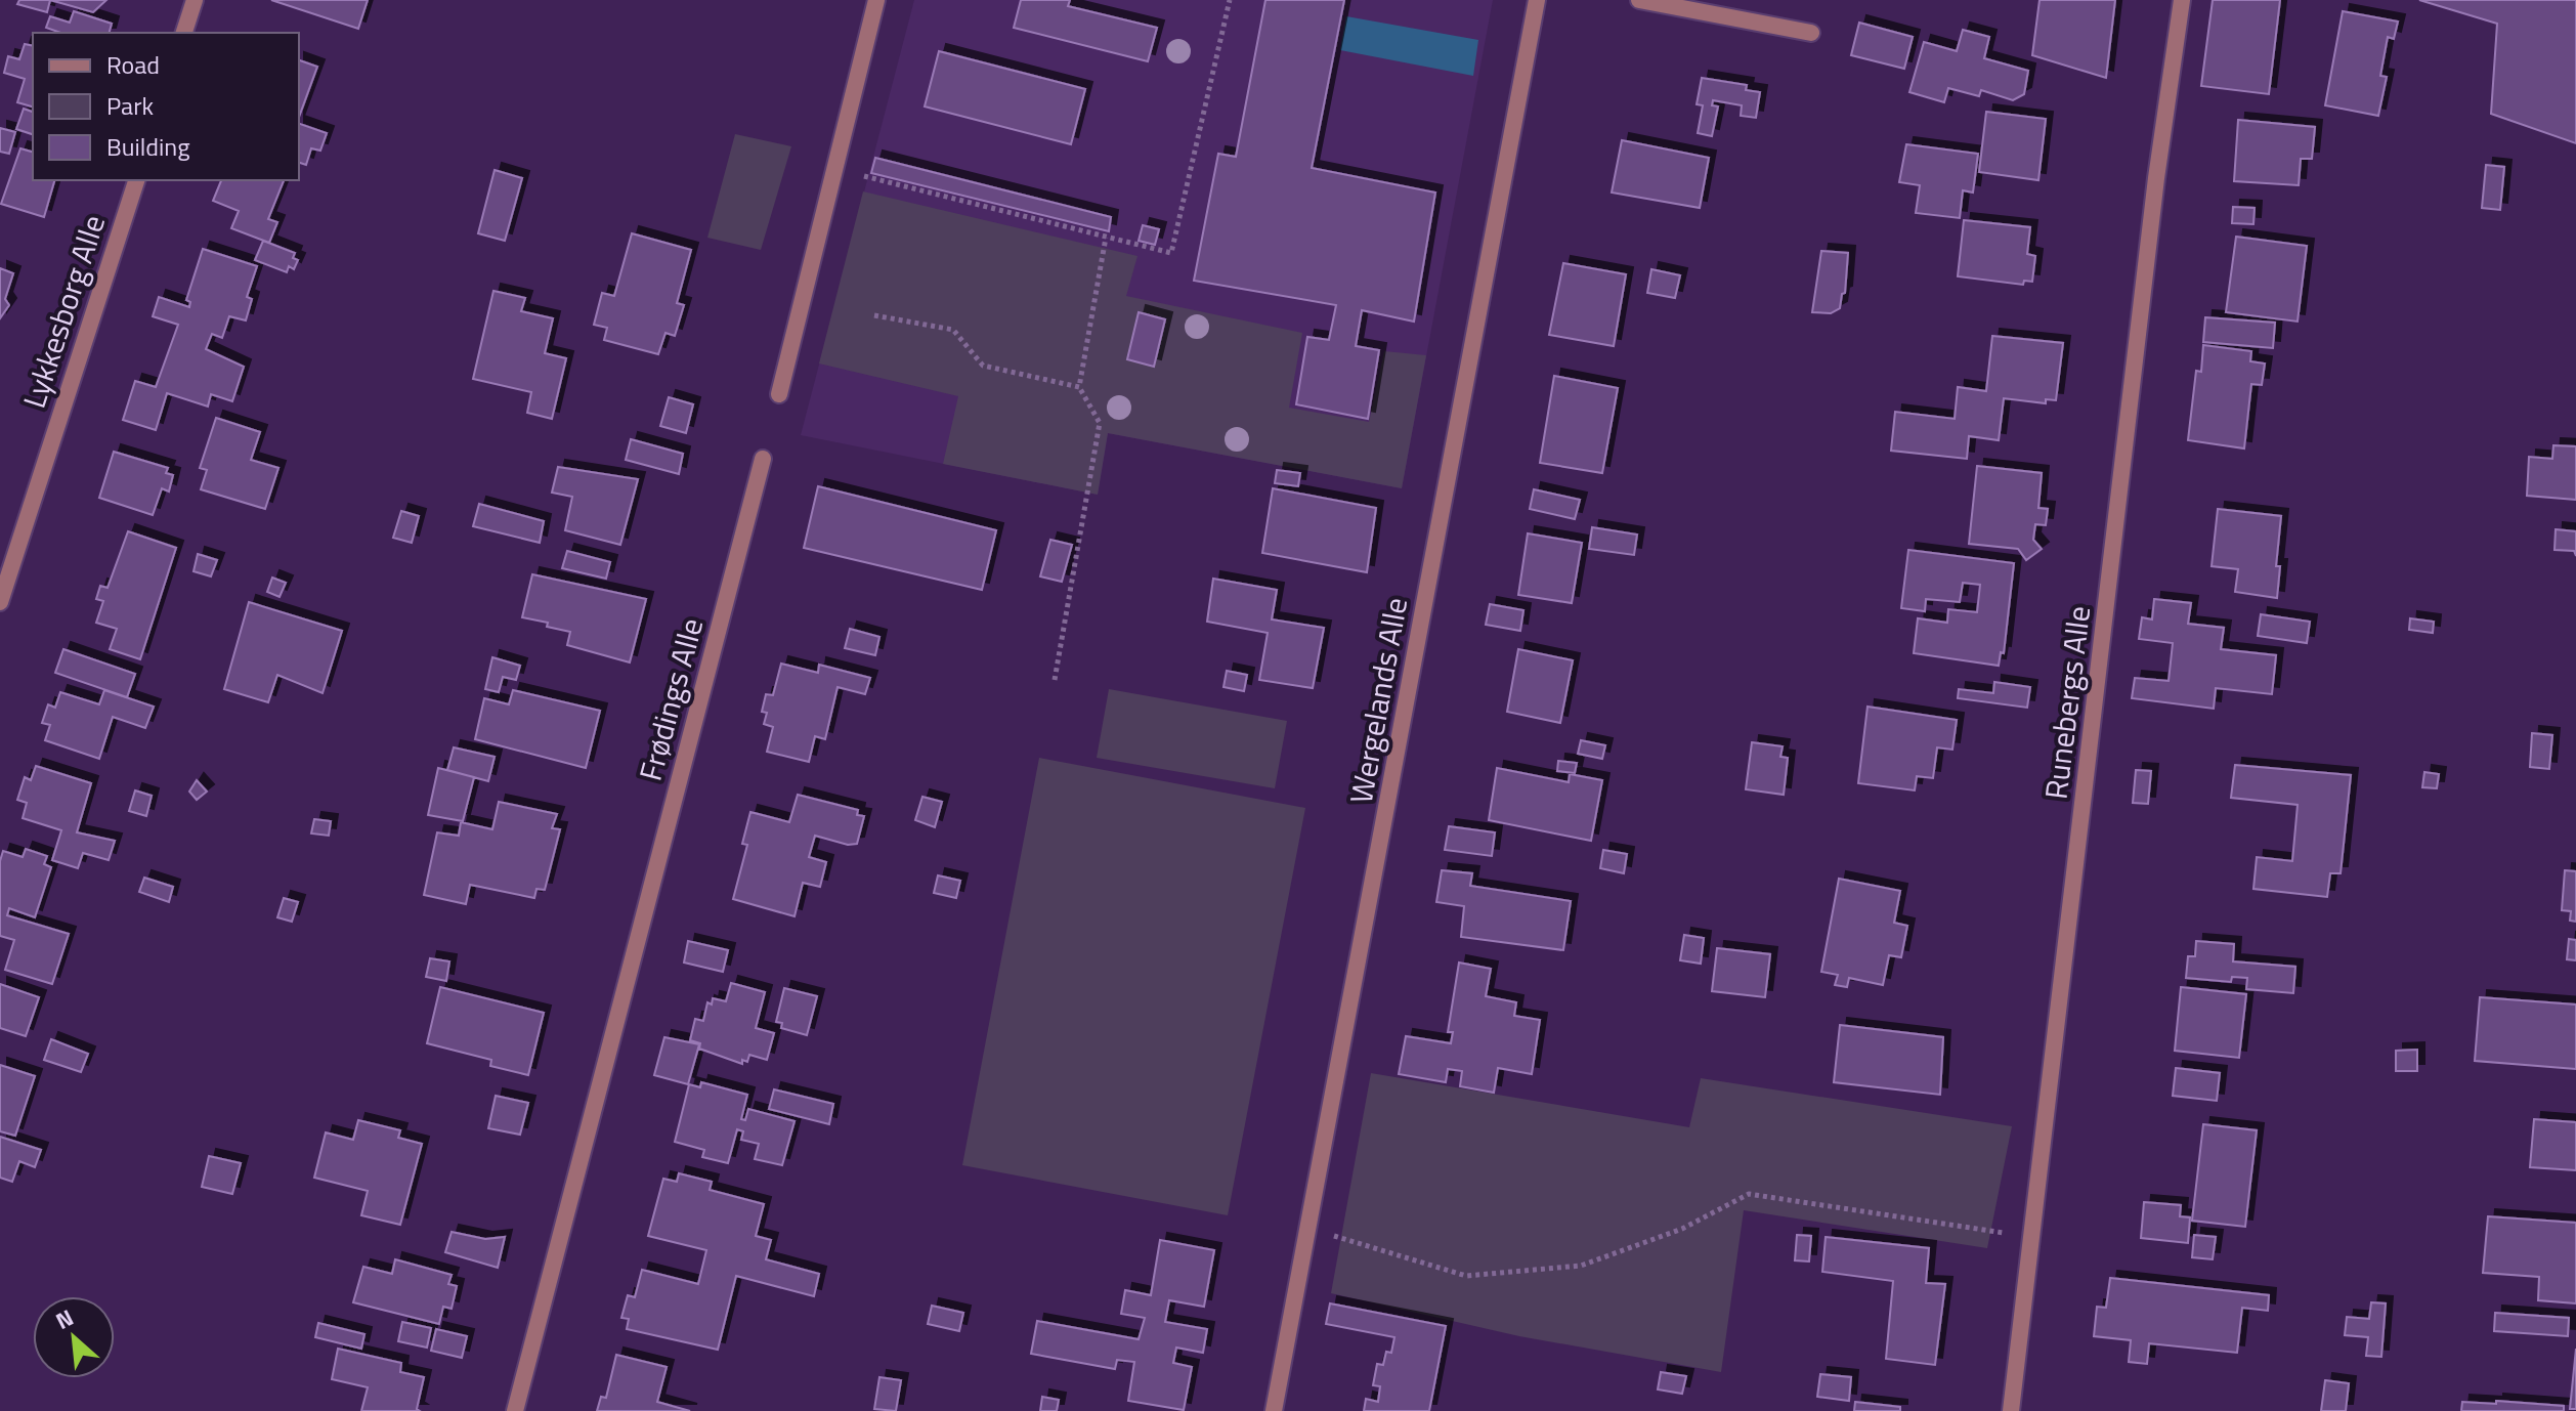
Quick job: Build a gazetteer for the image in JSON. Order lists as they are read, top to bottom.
{
  "streets": {
    "street": [
      "Lykkesborg Alle",
      "Frødings Alle",
      "Wergelands Alle",
      "Runebergs Alle"
    ]
  },
  "legend": ["Road", "Park", "Building"],
  "north": "top left"
}
